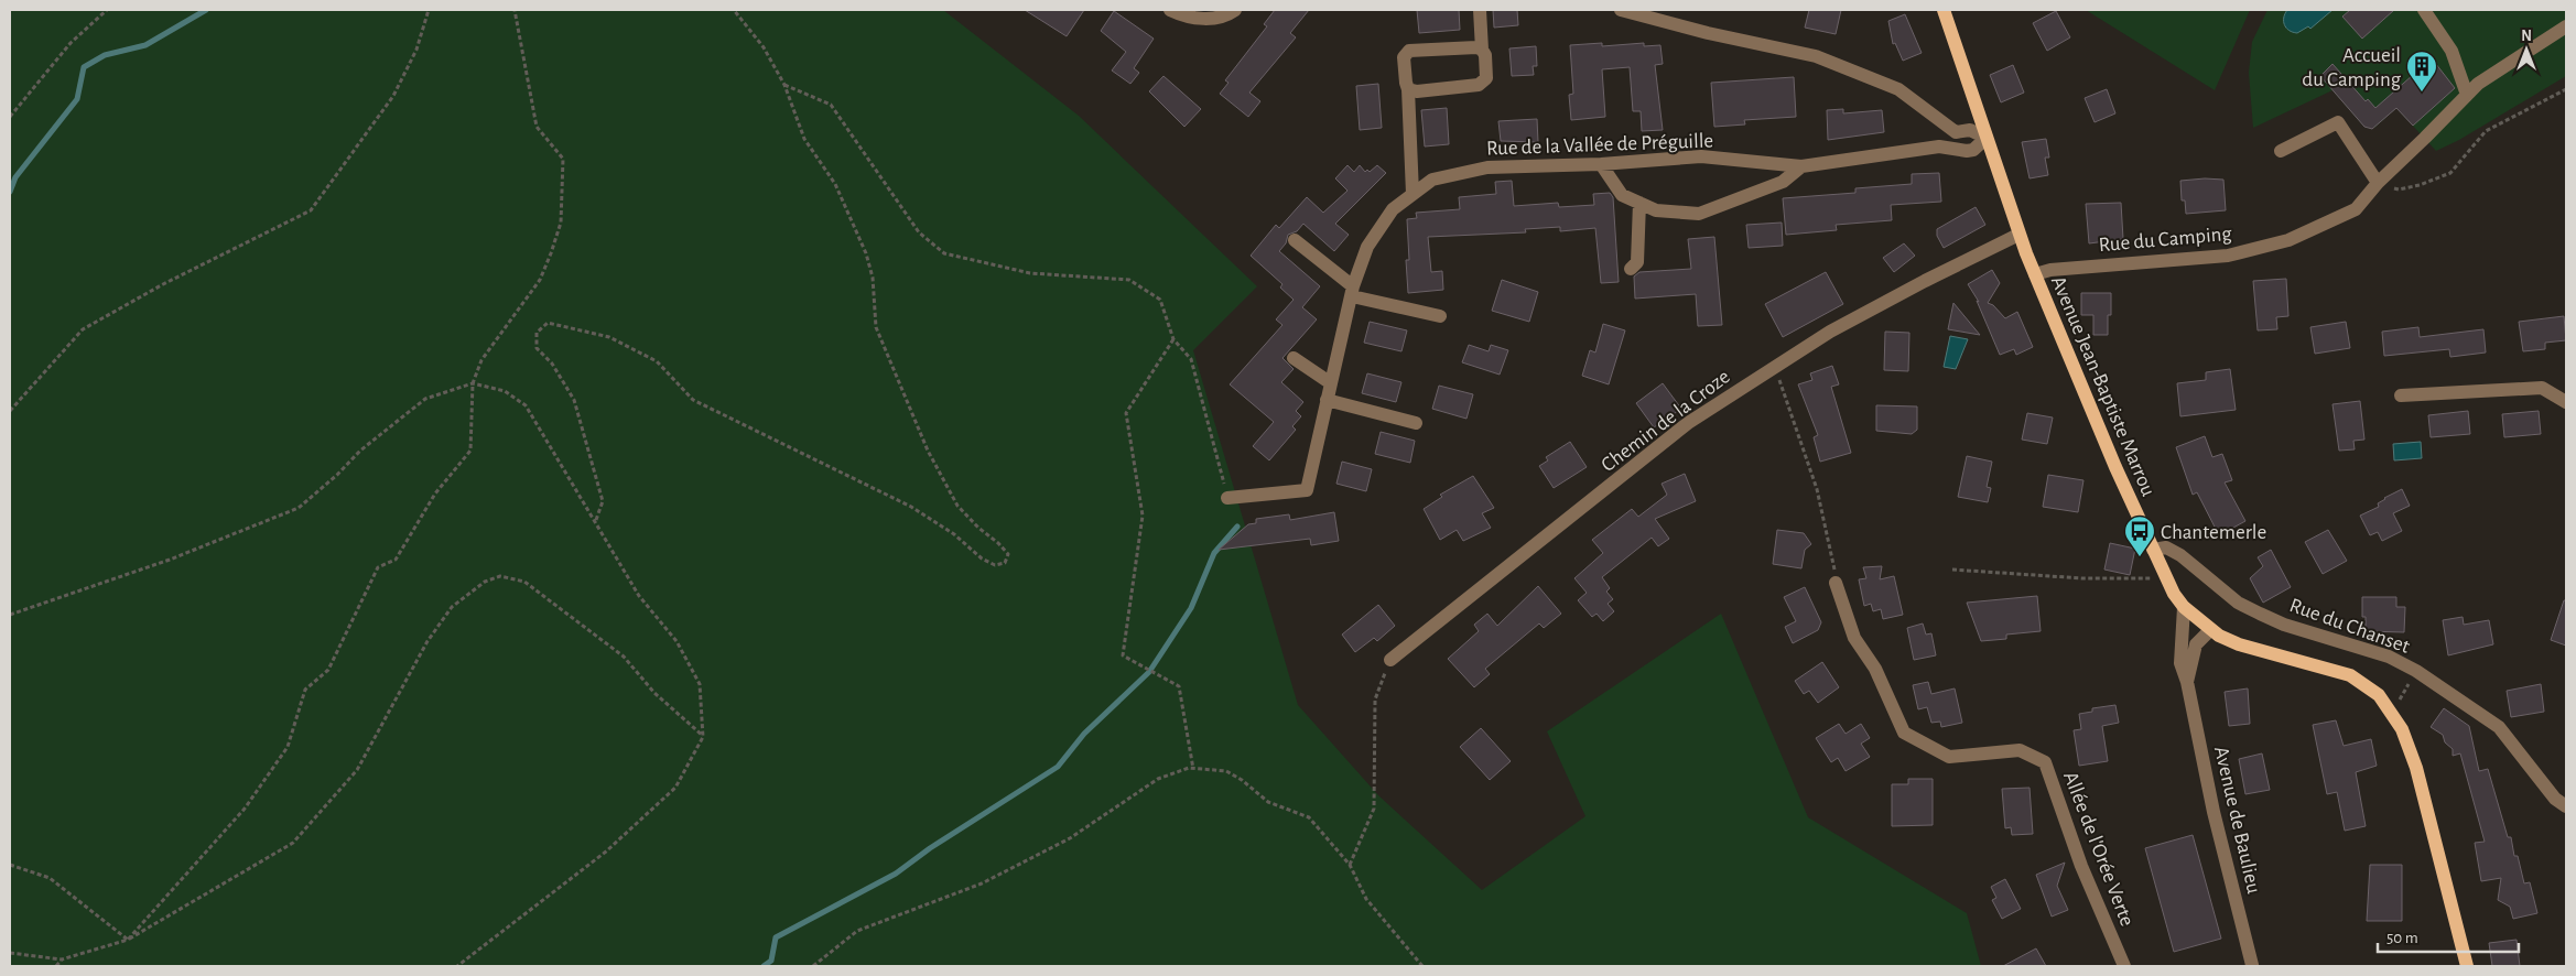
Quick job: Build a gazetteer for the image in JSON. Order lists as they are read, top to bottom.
{
  "streets": {
    "main road": ["Avenue Jean-Baptiste Marrou"],
    "street": [
      "Rue de la Vallée de Préguille",
      "Rue du Camping",
      "Chemin de la Croze",
      "Rue du Chanset",
      "Avenue de Baulieu",
      "Allée de l'Orée Verte"
    ]
  },
  "crossings": [
    ["Rue de la Vallée de Préguille", "Avenue Jean-Baptiste Marrou"],
    ["Rue du Camping", "Avenue Jean-Baptiste Marrou"],
    ["Avenue Jean-Baptiste Marrou", "Chemin de la Croze"],
    ["Avenue Jean-Baptiste Marrou", "Rue du Chanset"],
    ["Avenue Jean-Baptiste Marrou", "Avenue de Baulieu"]
  ],
  "places": {
    "building": ["Accueil du Camping"],
    "bus stop": ["Chantemerle"]
  },
  "scale_bar": "50 m",
  "north": "top"
}
